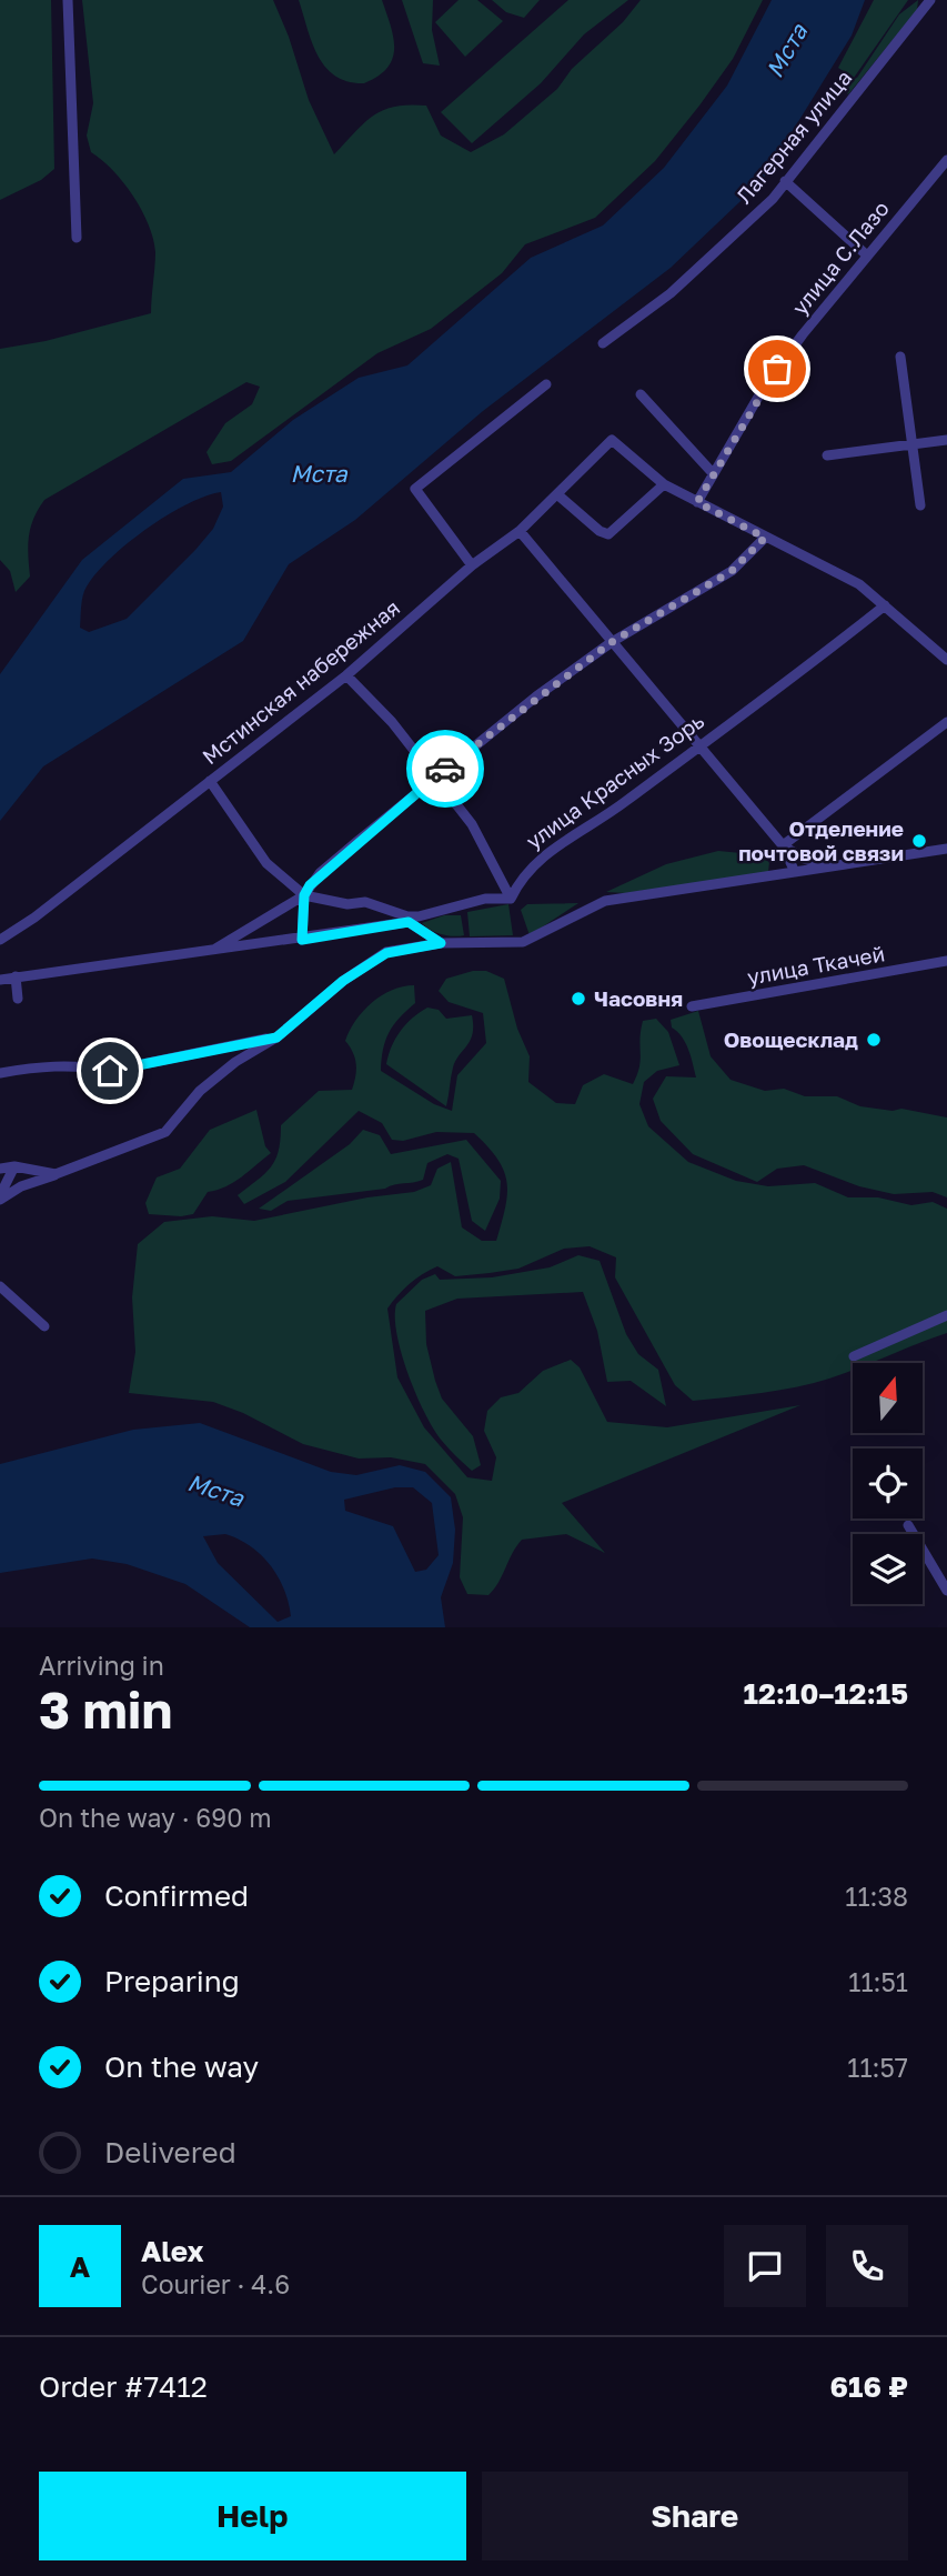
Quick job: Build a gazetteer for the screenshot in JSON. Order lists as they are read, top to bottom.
{
  "streets": {
    "street": [
      "Лагерная улица",
      "улица С.Лазо",
      "Мстинская набережная",
      "улица Красных Зорь",
      "улица Ткачей"
    ]
  },
  "water": ["Мста"],
  "places": ["Отделение почтовой связи", "Часовня", "Овощесклад"],
  "north": "top",
  "page": {
    "heading": ["3 min", "Arriving in", "12:10–12:15"],
    "panel": [
      "Alex",
      "Courier · 4.6",
      "Order #7412",
      "616 ₽"
    ],
    "bar": "On the way · 690 m",
    "list": [
      ["Confirmed", "11:38"],
      ["Preparing", "11:51"],
      ["On the way", "11:57"],
      "Delivered"
    ],
    "round": "A",
    "buttons": ["Help", "Share"]
  }
}
